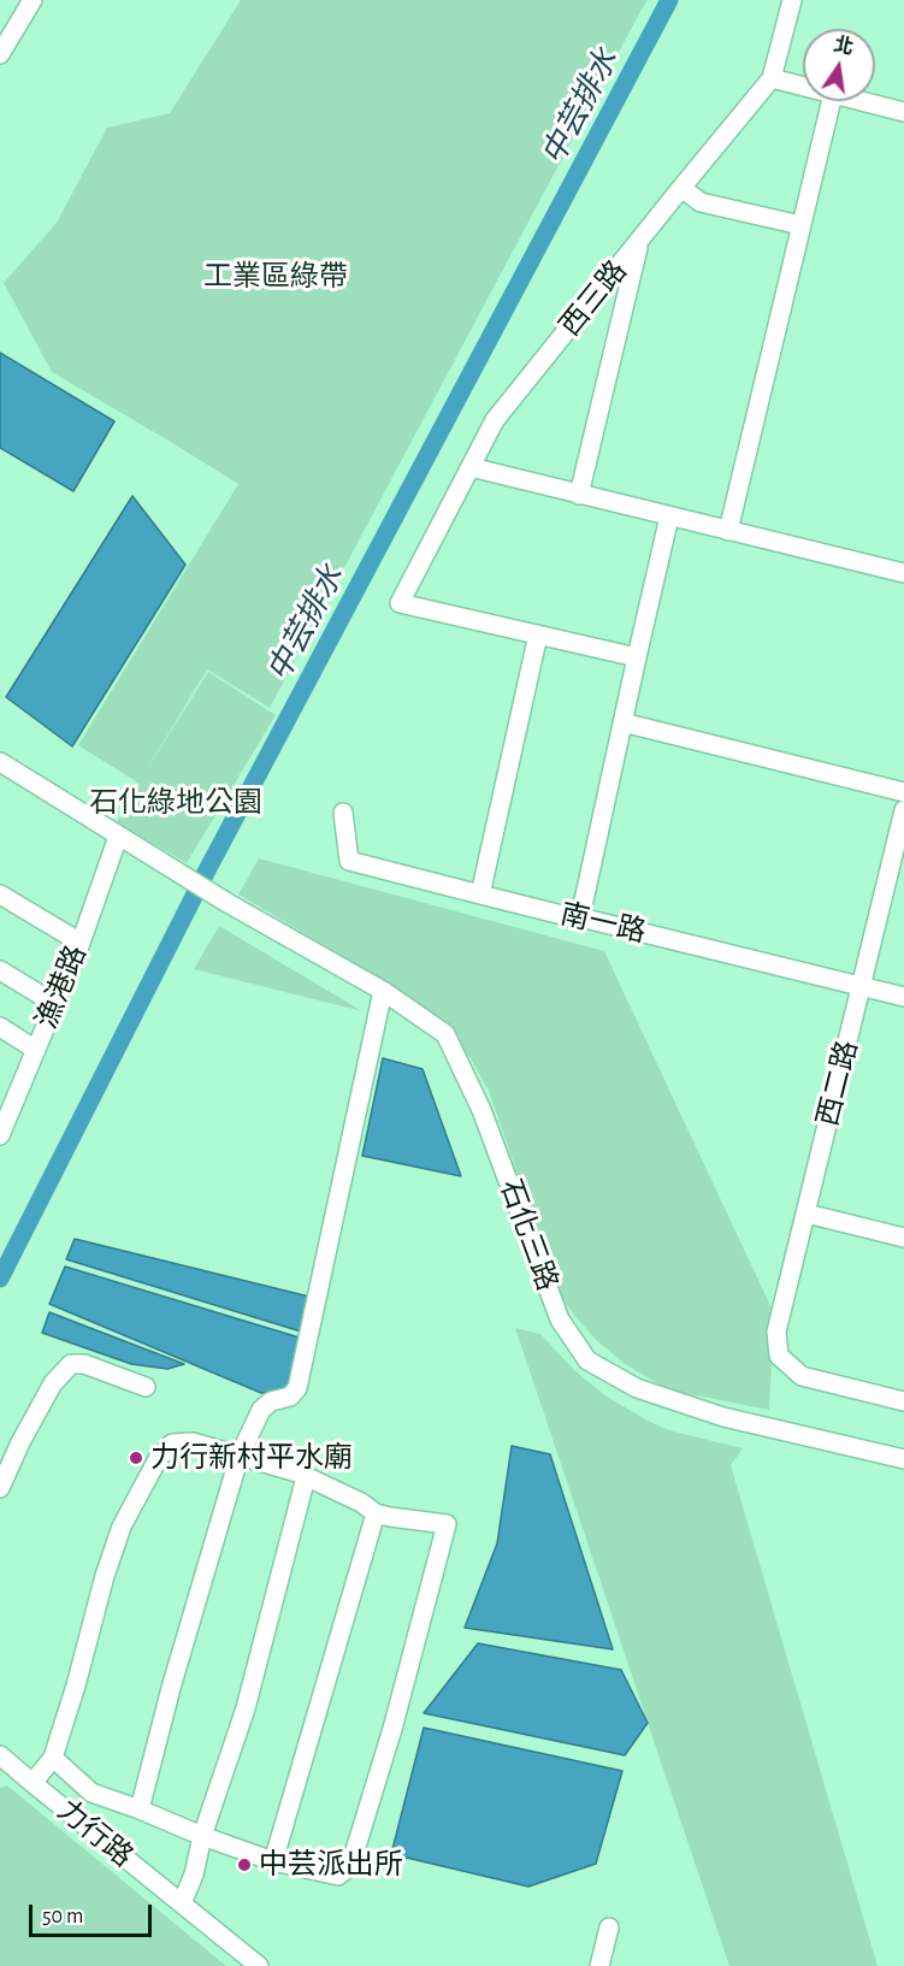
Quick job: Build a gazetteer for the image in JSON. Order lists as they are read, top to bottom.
{
  "streets": {
    "street": [
      "西三路",
      "南一路",
      "漁港路",
      "西二路",
      "石化三路",
      "力行路"
    ]
  },
  "crossings": [
    ["南一路", "西二路"],
    ["漁港路", "石化三路"]
  ],
  "water": ["中芸排水"],
  "parks": ["工業區綠帶", "石化綠地公園"],
  "places": ["力行新村平水廟", "中芸派出所"],
  "scale_bar": "50 m",
  "north": "top"
}
